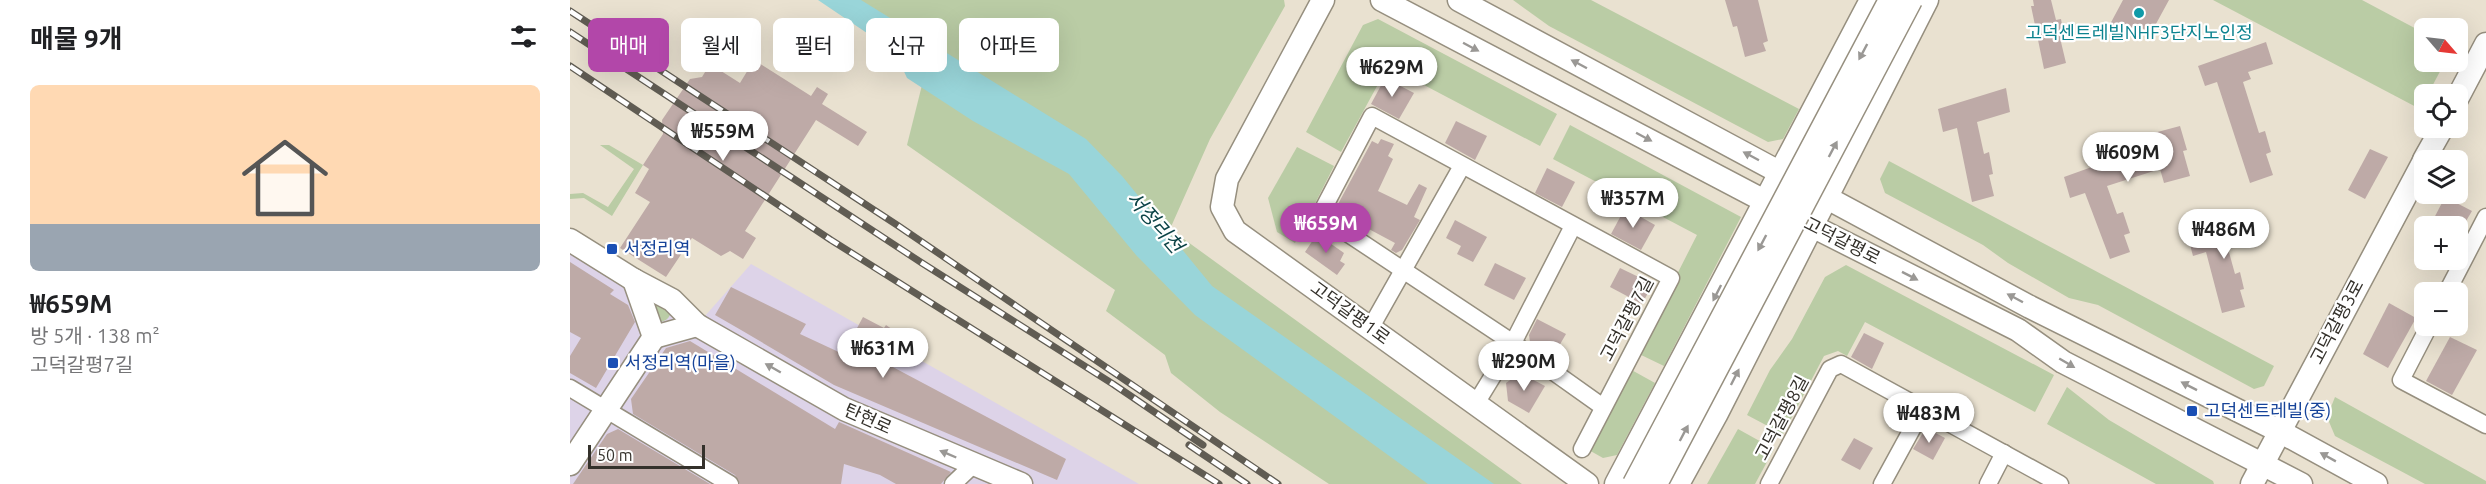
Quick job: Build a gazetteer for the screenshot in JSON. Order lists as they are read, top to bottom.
{
  "streets": {
    "street": [
      "고덕갈평로",
      "고덕갈평1로",
      "고덕갈평7길",
      "고덕갈평3로",
      "고덕갈평8길",
      "탄현로"
    ]
  },
  "crossings": [
    ["고덕갈평로", "고덕갈평3로"]
  ],
  "water": ["서정리천"],
  "places": {
    "other": ["고덕센트레빌NHF3단지노인정"],
    "transit": ["서정리역", "서정리역(마을)", "고덕센트레빌(중)"]
  },
  "scale_bar": "50 m",
  "north": "bottom right",
  "page": {
    "heading": "매물 9개",
    "map_buttons": ["+", "−"],
    "chip": [
      "매매",
      "월세",
      "필터",
      "신규",
      "아파트"
    ],
    "price": [
      "₩629M",
      "₩559M",
      "₩609M",
      "₩357M",
      "₩659M",
      "₩486M",
      "₩631M",
      "₩290M",
      "₩483M"
    ],
    "list": [
      {
        "name": "₩659M",
        "note": "방 5개 · 138 m² · 고덕갈평7길"
      }
    ],
    "scale": "50 m"
  }
}
